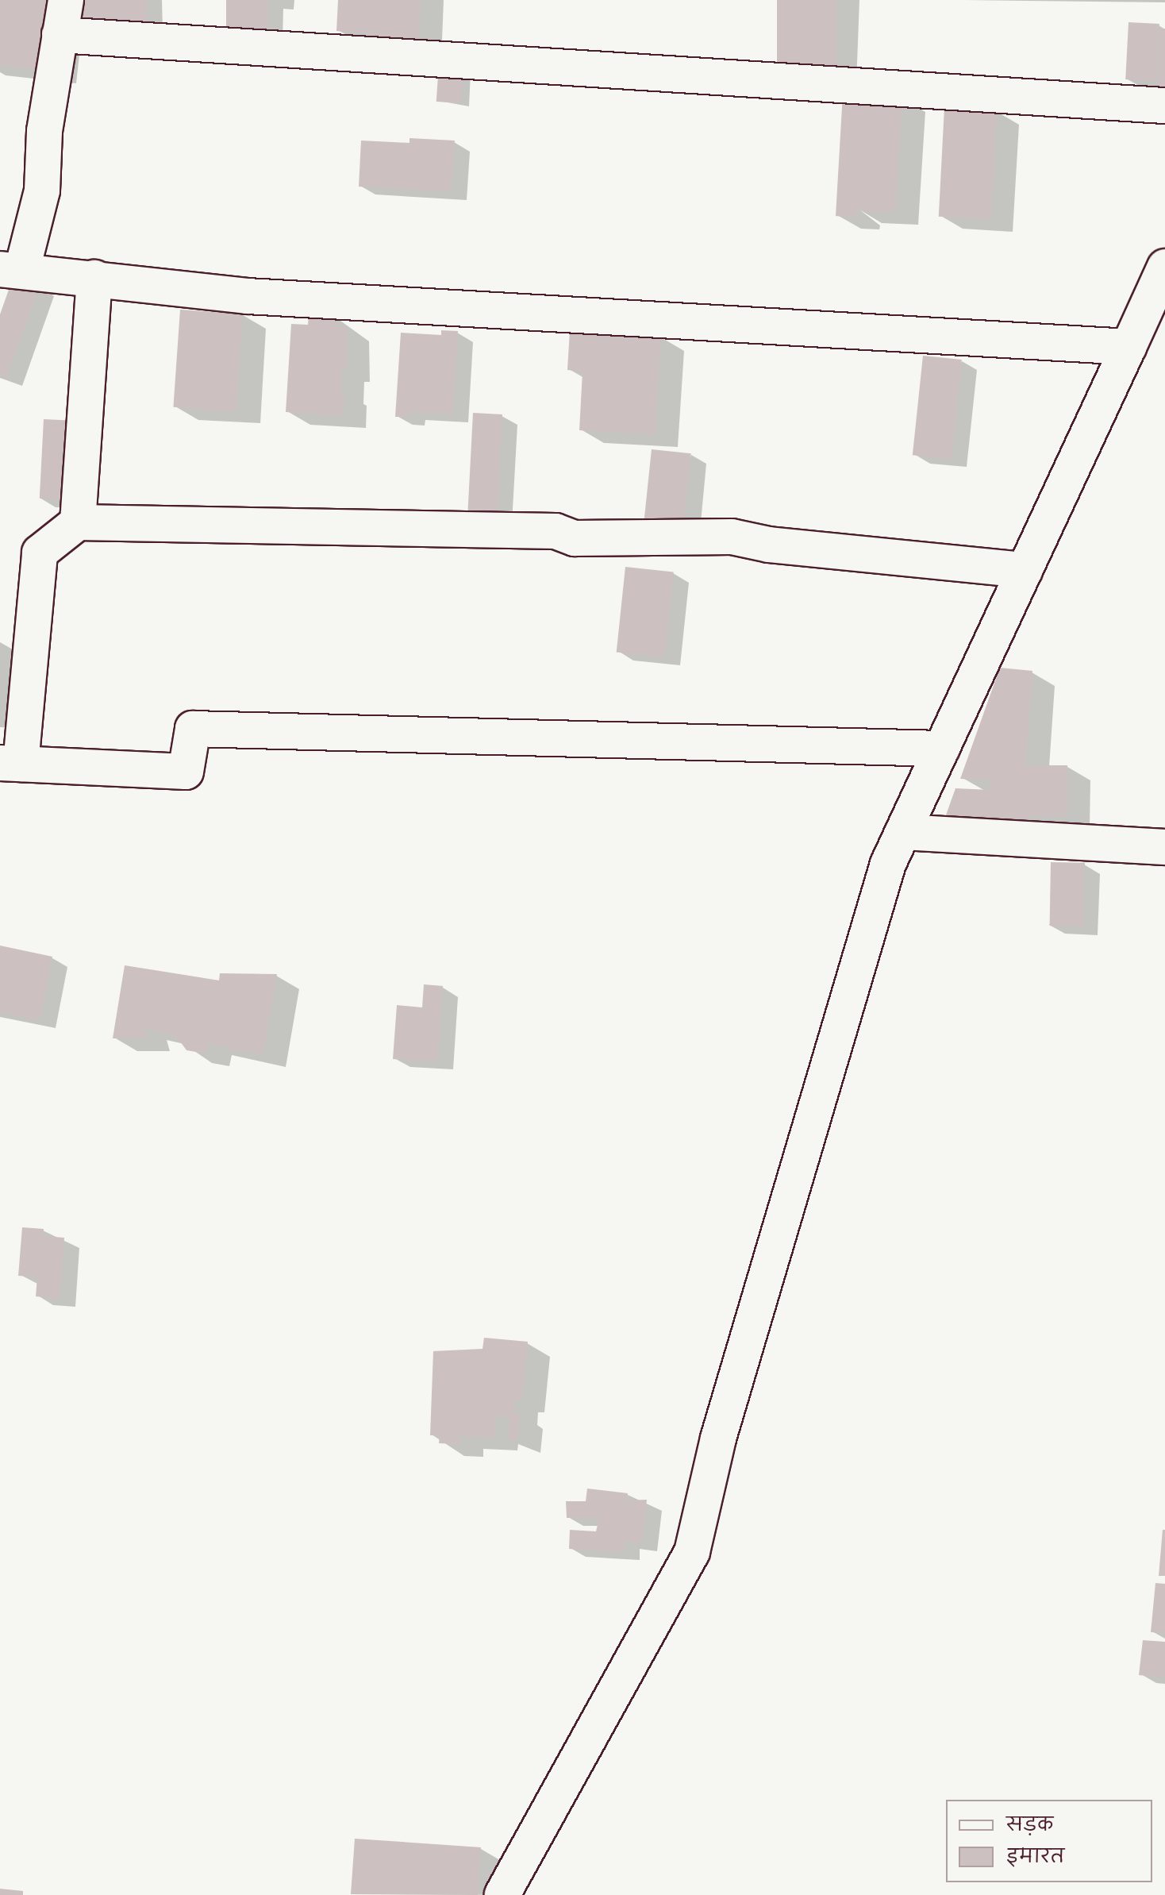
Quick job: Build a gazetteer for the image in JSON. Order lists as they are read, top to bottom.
{
  "legend": ["सड़क", "इमारत"]
}
